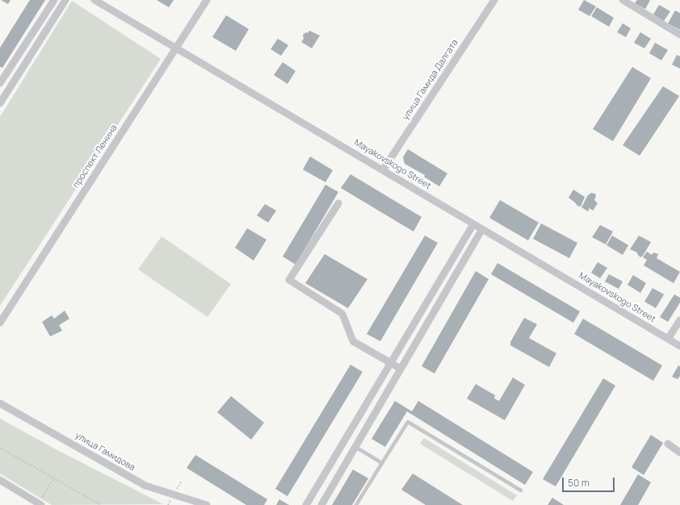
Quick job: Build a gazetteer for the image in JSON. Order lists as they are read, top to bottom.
{
  "streets": {
    "street": [
      "улица Гамида Далгата",
      "проспект Ленина",
      "Mayakovskogo Street",
      "улица Гамидова"
    ]
  },
  "crossings": [
    ["улица Гамида Далгата", "Mayakovskogo Street"],
    ["проспект Ленина", "Mayakovskogo Street"]
  ],
  "scale_bar": "50 m"
}
